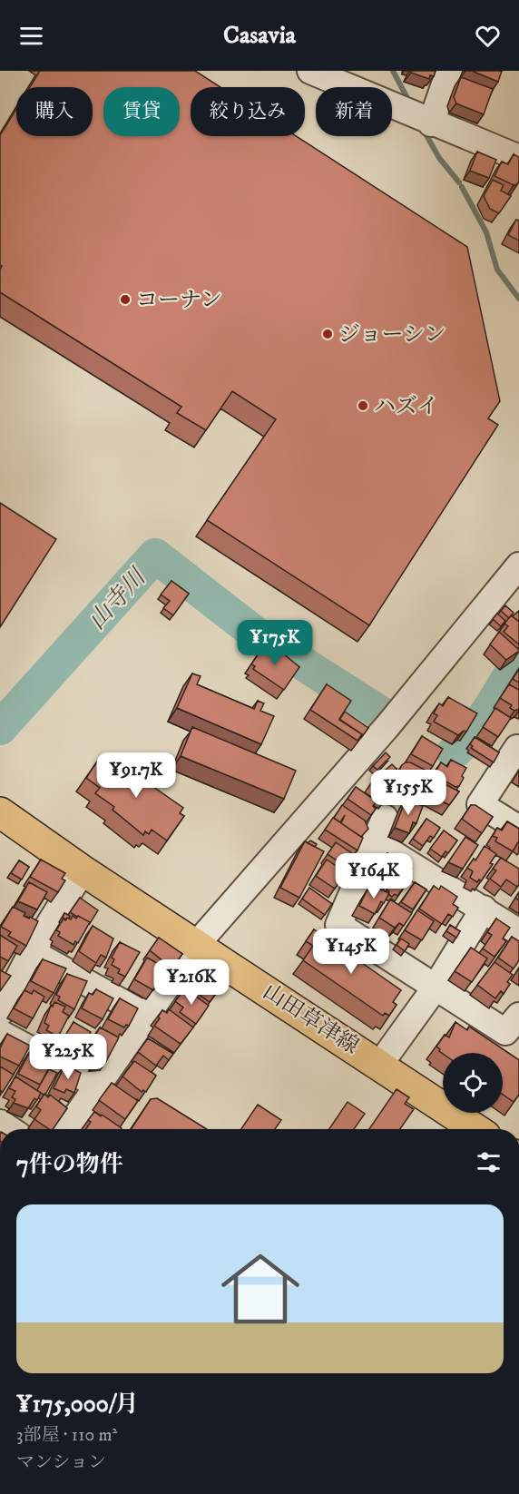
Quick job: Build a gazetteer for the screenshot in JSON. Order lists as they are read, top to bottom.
{
  "streets": {
    "main road": ["山田草津線"]
  },
  "water": ["山寺川"],
  "places": ["コーナン", "ジョーシン", "ハズイ"],
  "page": {
    "header": "Casavia",
    "chip": [
      "購入",
      "賃貸",
      "絞り込み",
      "新着"
    ],
    "price": [
      "¥175K",
      "¥91.7K",
      "¥155K",
      "¥164K",
      "¥145K",
      "¥216K",
      "¥225K"
    ],
    "heading": "7件の物件",
    "list": [
      {
        "name": "¥175,000/月",
        "note": "3部屋 · 110 m² · マンション"
      }
    ]
  }
}
